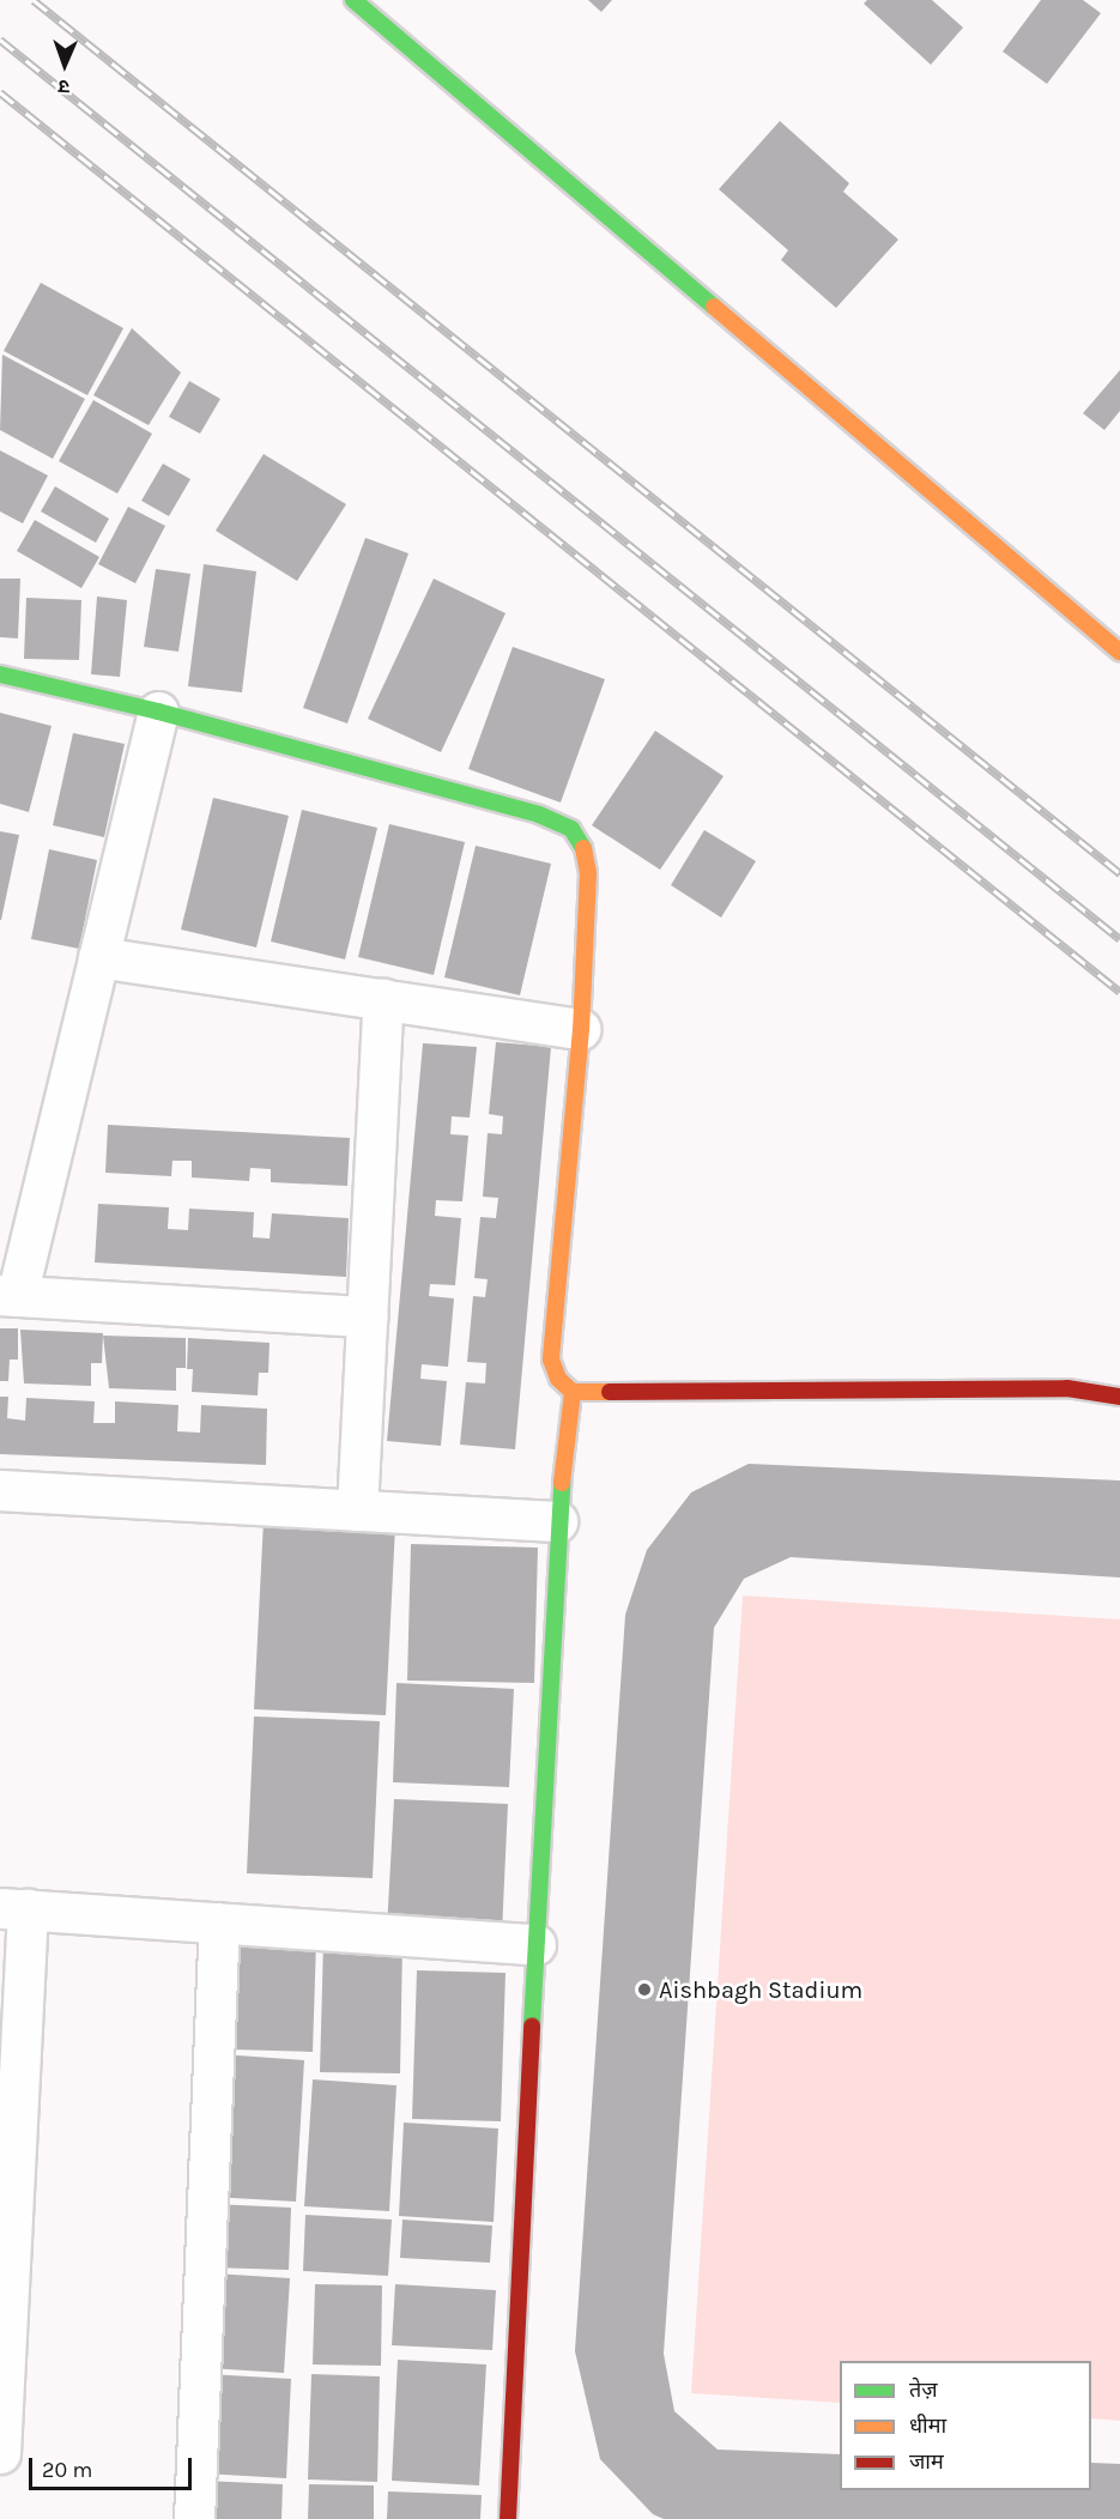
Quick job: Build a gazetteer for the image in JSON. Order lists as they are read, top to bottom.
{
  "places": ["Aishbagh Stadium"],
  "legend": ["तेज़", "धीमा", "जाम"],
  "scale_bar": "20 m",
  "north": "bottom"
}
